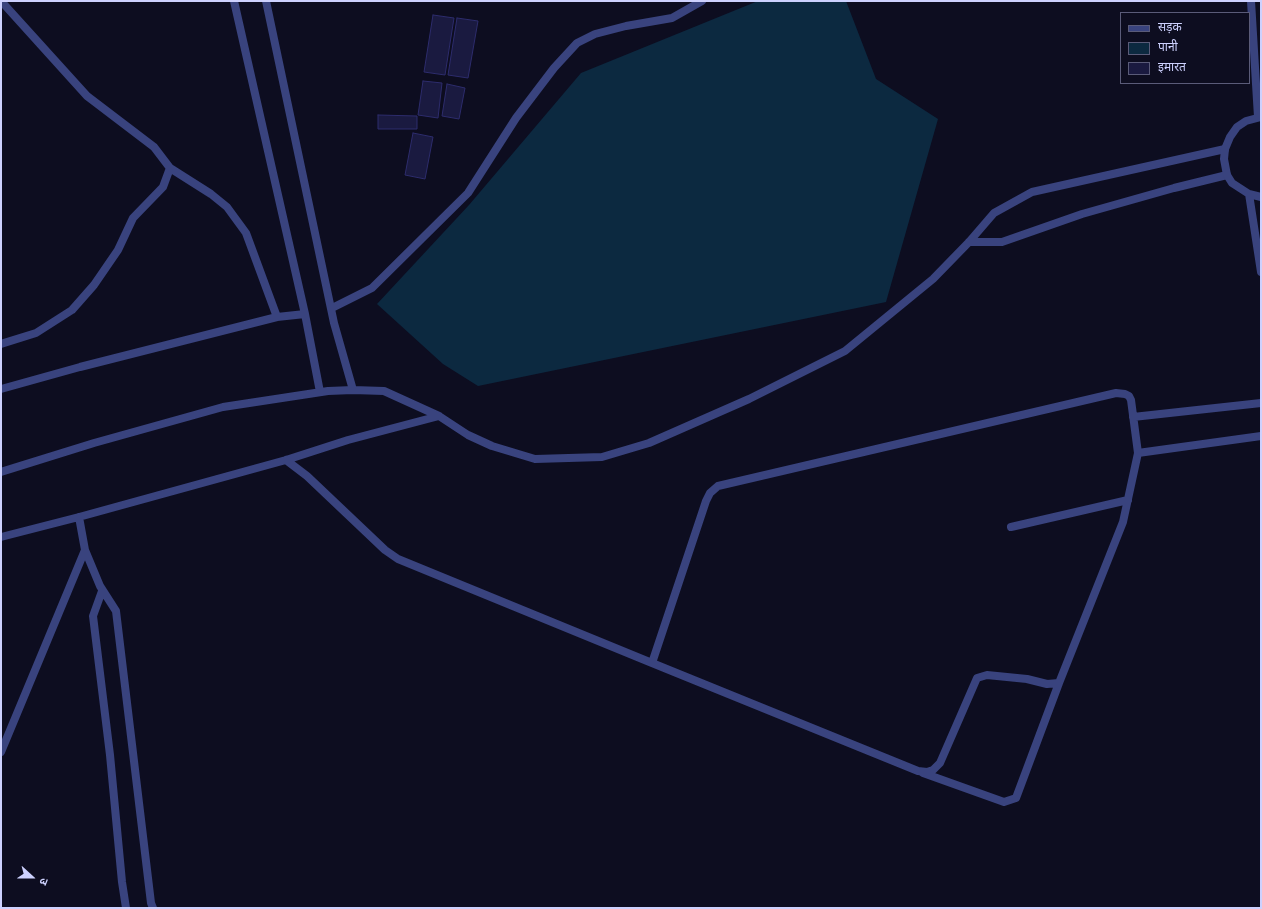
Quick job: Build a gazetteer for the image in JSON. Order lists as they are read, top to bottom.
{
  "legend": ["सड़क", "पानी", "इमारत"],
  "north": "right"
}
